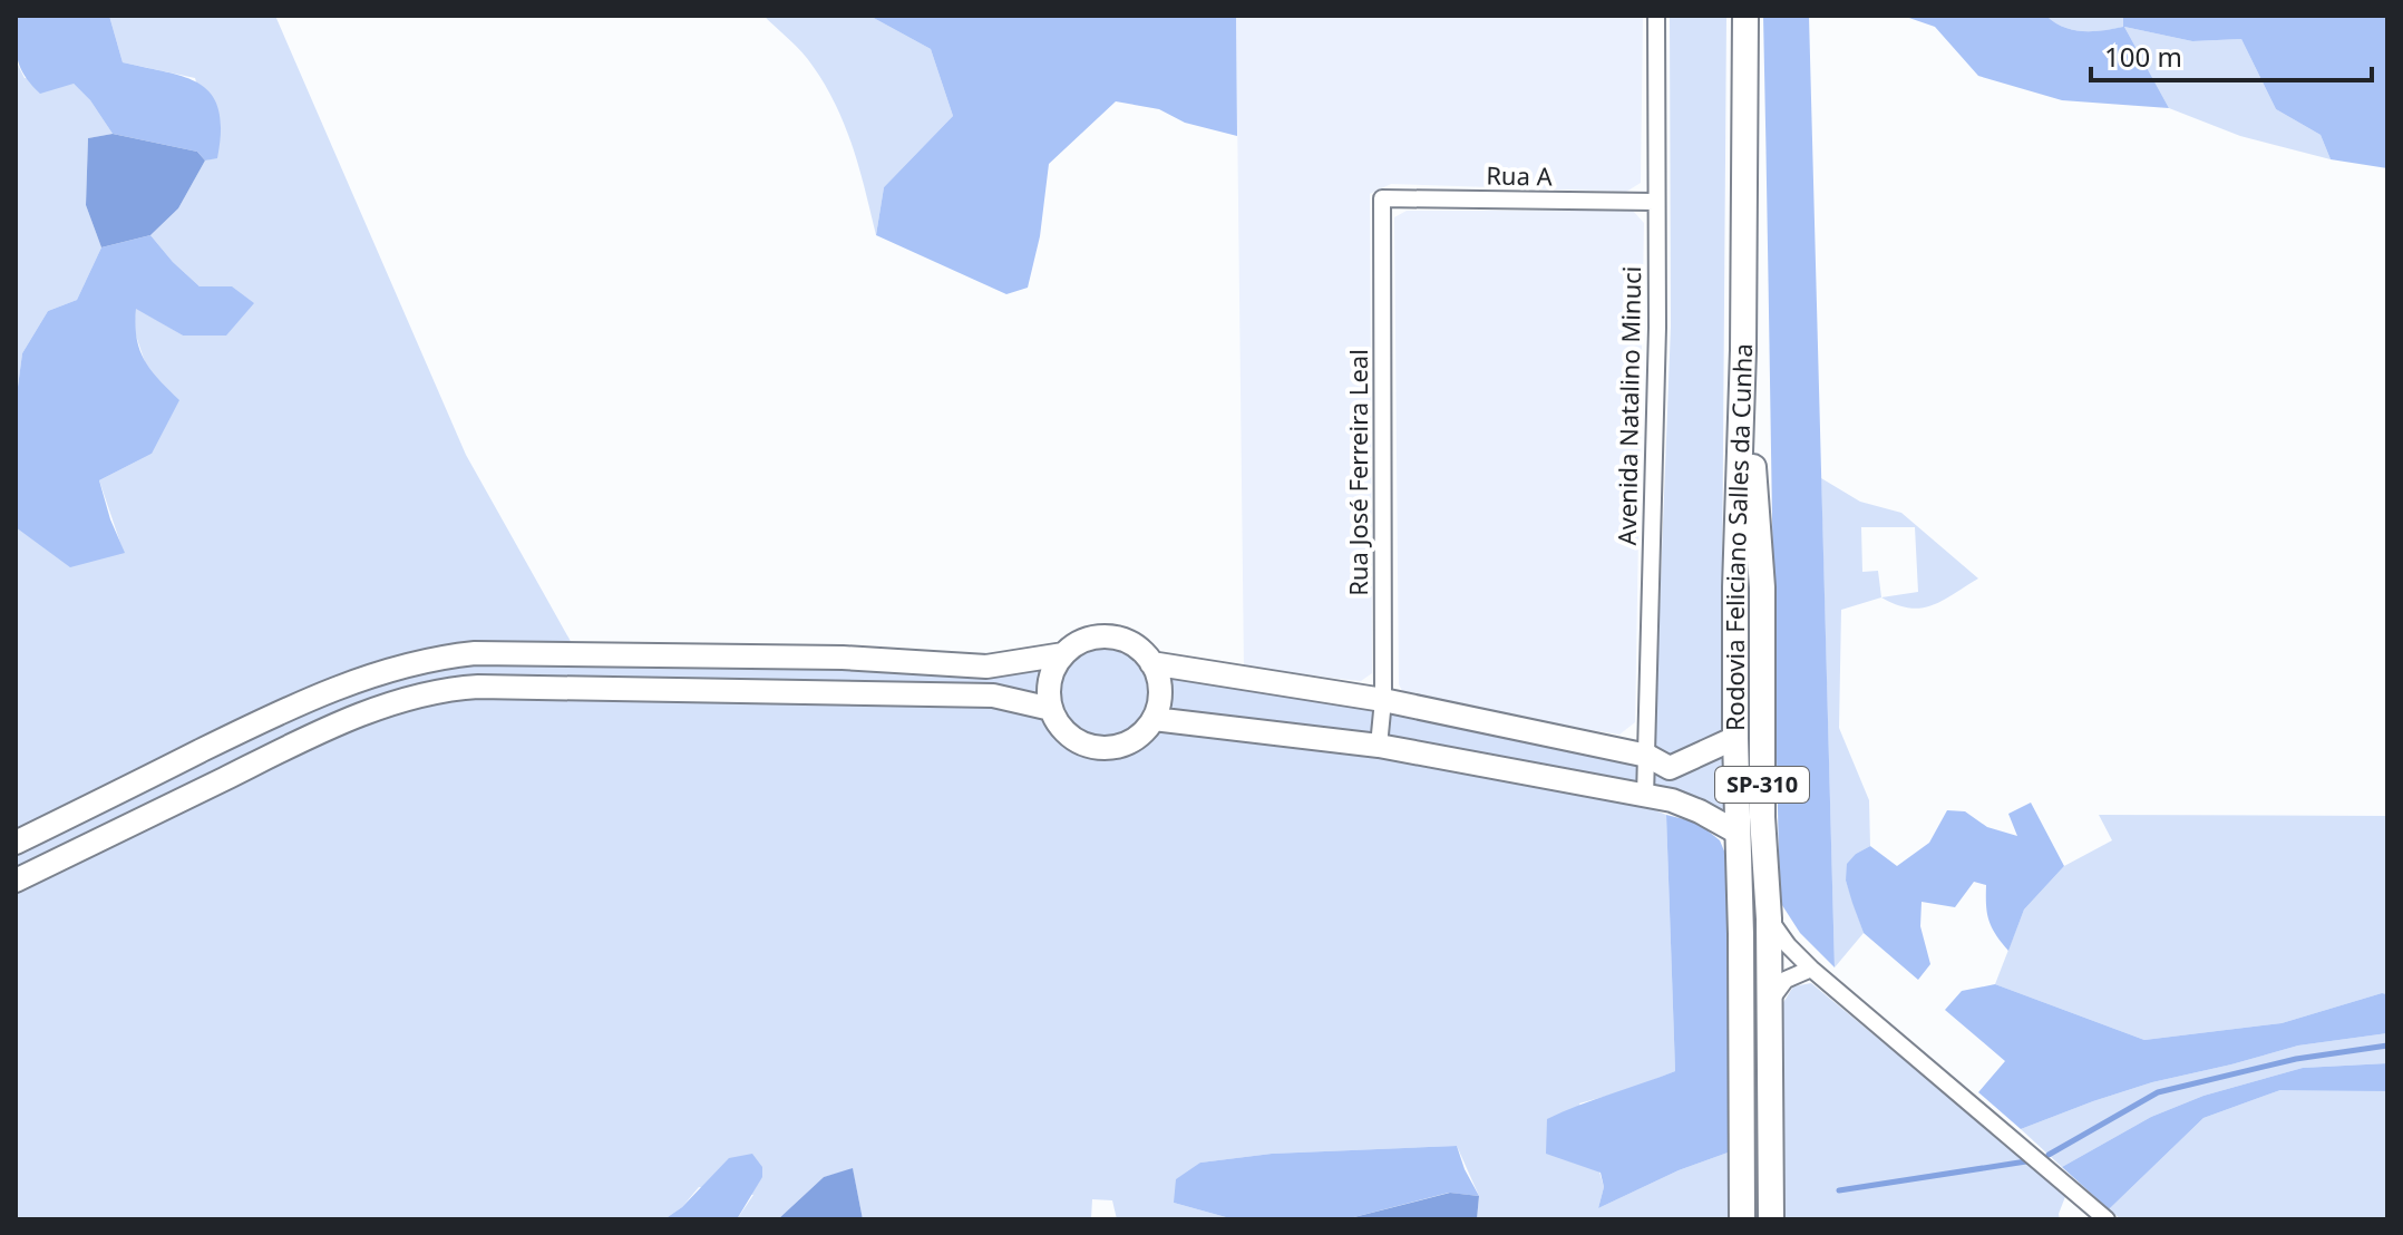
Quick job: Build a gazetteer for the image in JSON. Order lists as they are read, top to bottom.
{
  "streets": {
    "main road": ["Rodovia Feliciano Salles da Cunha", "SP-310"],
    "street": ["Rua A", "Avenida Natalino Minuci", "Rua José Ferreira Leal"]
  },
  "crossings": [
    ["Rua A", "Avenida Natalino Minuci"],
    ["Rua A", "Rua José Ferreira Leal"],
    ["Rodovia Feliciano Salles da Cunha", "SP-310"]
  ],
  "scale_bar": "100 m"
}
